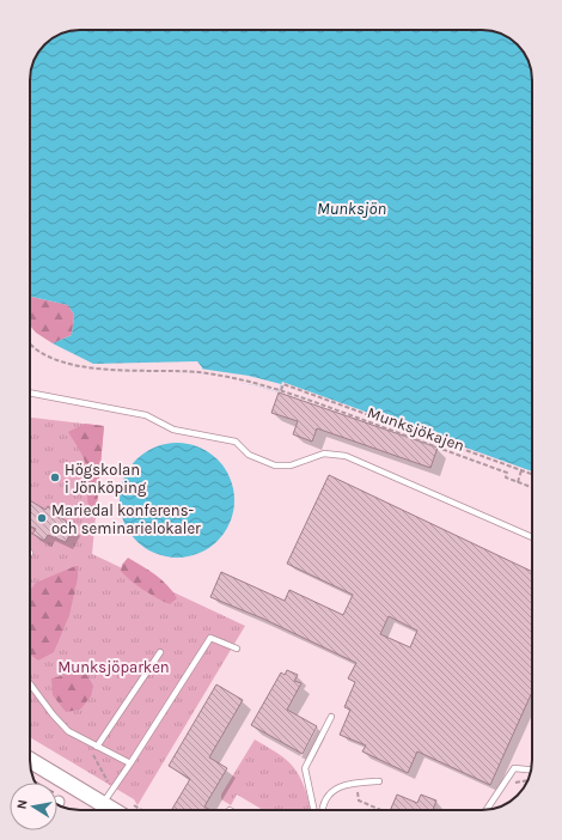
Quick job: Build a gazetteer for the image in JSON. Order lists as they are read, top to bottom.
{
  "streets": {
    "path": ["Munksjökajen"]
  },
  "water": ["Munksjön"],
  "parks": ["Munksjöparken"],
  "places": ["Högskolan i Jönköping", "Mariedal konferens- och seminarielokaler"],
  "north": "left"
}
